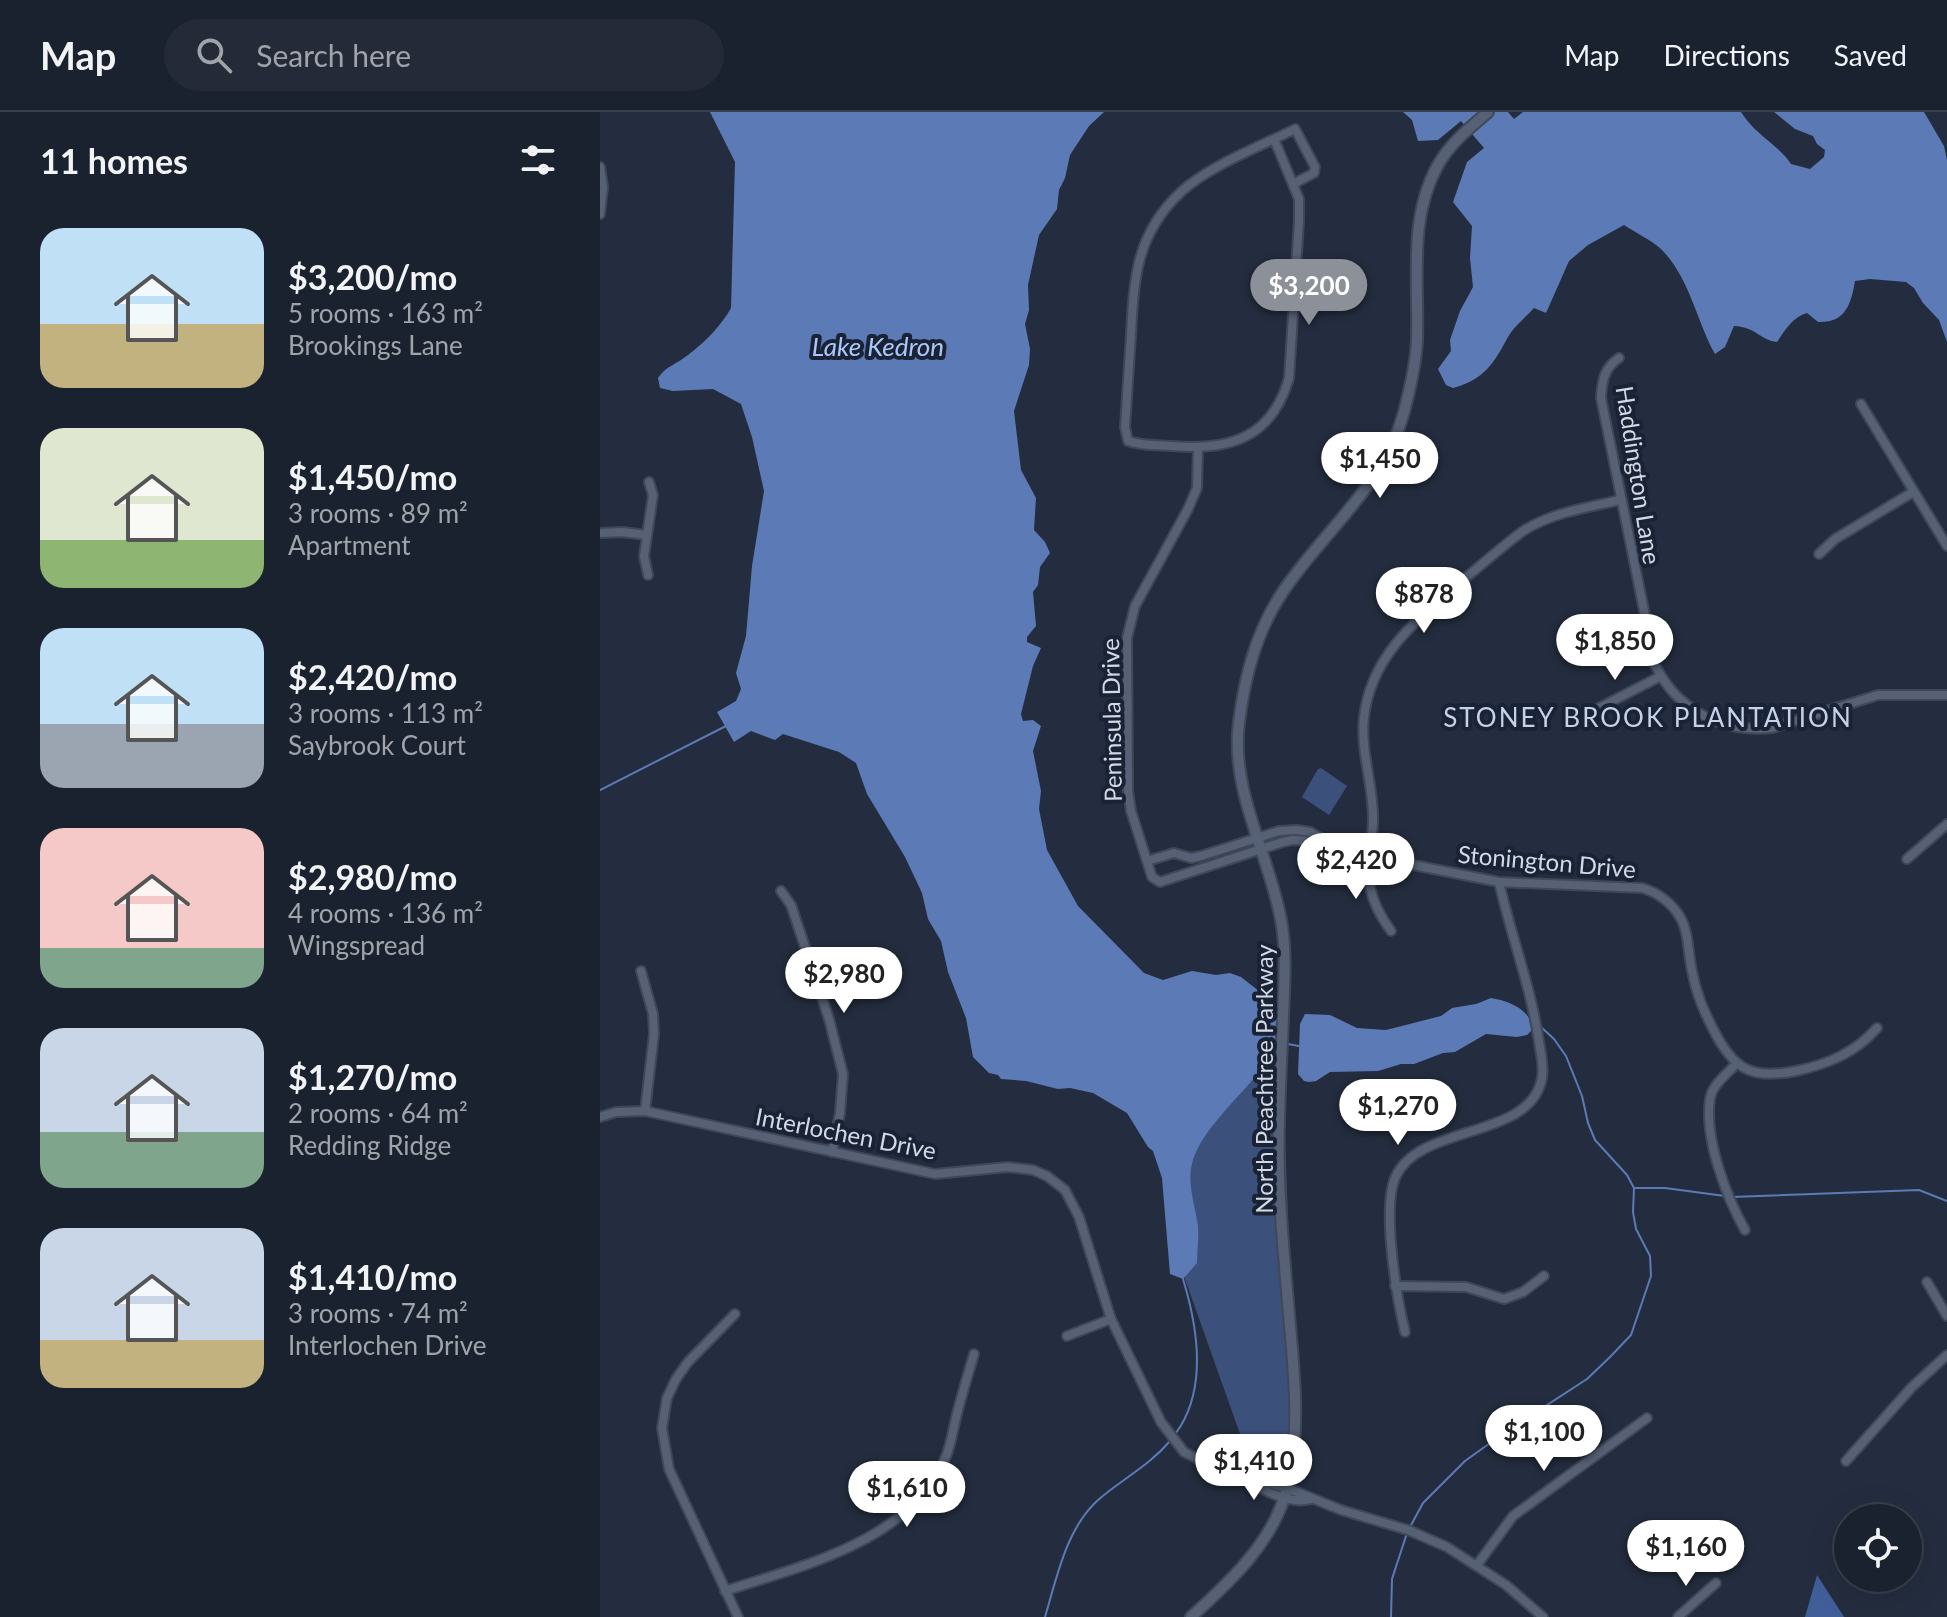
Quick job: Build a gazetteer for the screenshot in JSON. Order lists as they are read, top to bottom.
{
  "streets": {
    "street": [
      "Haddington Lane",
      "Peninsula Drive",
      "Stonington Drive",
      "North Peachtree Parkway",
      "Interlochen Drive"
    ]
  },
  "crossings": [
    ["Stonington Drive", "North Peachtree Parkway"],
    ["North Peachtree Parkway", "Interlochen Drive"]
  ],
  "districts": ["STONEY BROOK PLANTATION"],
  "water": ["Lake Kedron"],
  "page": {
    "header": "Map",
    "search": "Search here",
    "nav": ["Map", "Directions", "Saved"],
    "heading": "11 homes",
    "list": [
      {
        "name": "$3,200/mo",
        "note": "5 rooms · 163 m² · Brookings Lane"
      },
      {
        "name": "$1,450/mo",
        "note": "3 rooms · 89 m² · Apartment"
      },
      {
        "name": "$2,420/mo",
        "note": "3 rooms · 113 m² · Saybrook Court"
      },
      {
        "name": "$2,980/mo",
        "note": "4 rooms · 136 m² · Wingspread"
      },
      {
        "name": "$1,270/mo",
        "note": "2 rooms · 64 m² · Redding Ridge"
      },
      {
        "name": "$1,410/mo",
        "note": "3 rooms · 74 m² · Interlochen Drive"
      }
    ],
    "price": [
      "$3,200",
      "$1,450",
      "$878",
      "$1,850",
      "$2,420",
      "$2,980",
      "$1,270",
      "$1,100",
      "$1,410",
      "$1,610",
      "$1,160"
    ]
  }
}
